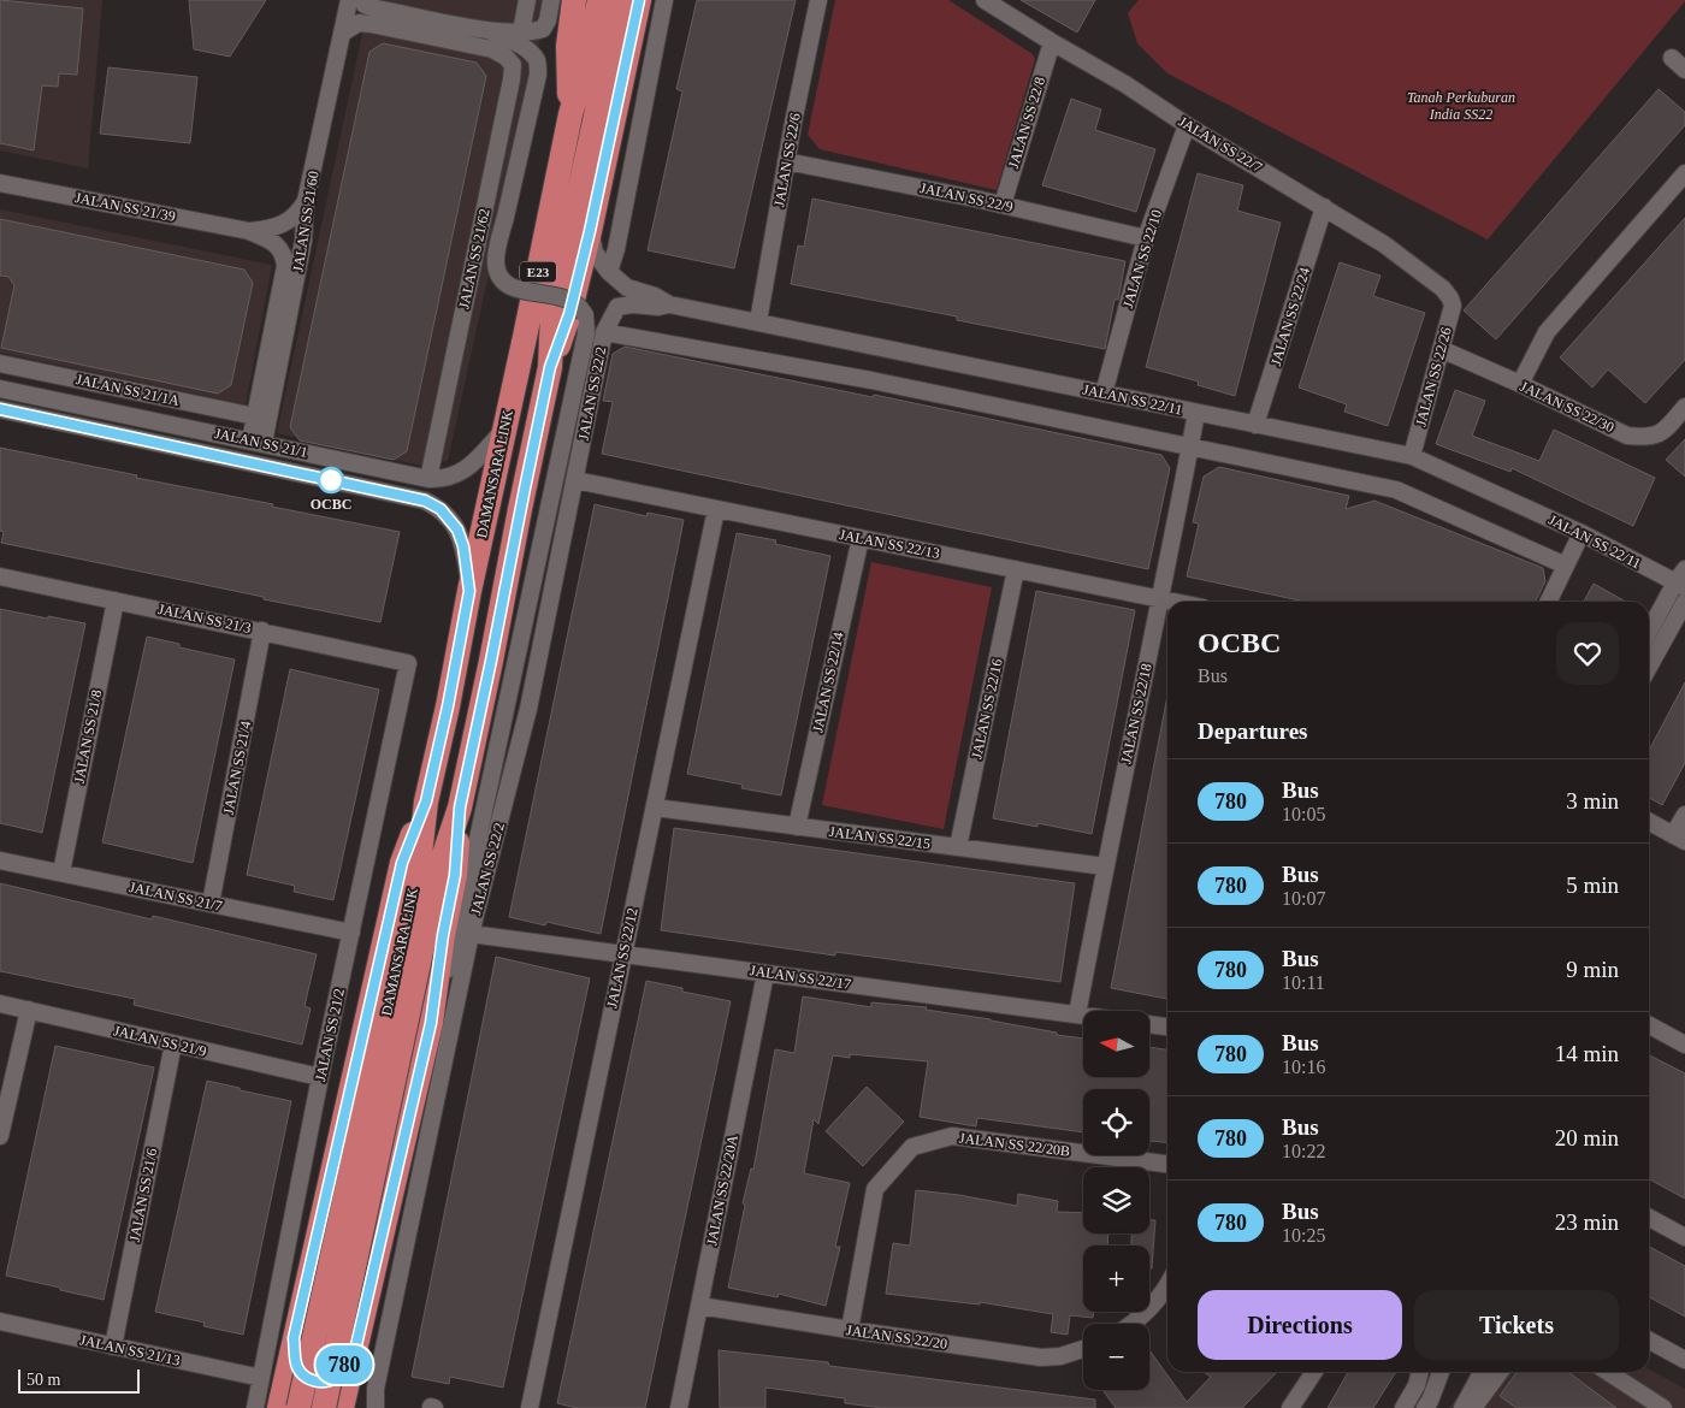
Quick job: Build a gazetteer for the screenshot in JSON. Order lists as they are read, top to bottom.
{
  "streets": {
    "highway": ["E23", "DAMANSARA LINK"],
    "street": [
      "JALAN SS 22/8",
      "JALAN SS 22/7",
      "JALAN SS 22/6",
      "JALAN SS 22/9",
      "JALAN SS 21/39",
      "JALAN SS 21/60",
      "JALAN SS 21/62",
      "JALAN SS 22/10",
      "JALAN SS 22/24",
      "JALAN SS 22/26",
      "JALAN SS 21/1A",
      "JALAN SS 22/2",
      "JALAN SS 22/11",
      "JALAN SS 22/30",
      "JALAN SS 21/1",
      "JALAN SS 22/13",
      "JALAN SS 21/3",
      "JALAN SS 22/14",
      "JALAN SS 22/16",
      "JALAN SS 22/18",
      "JALAN SS 21/8",
      "JALAN SS 21/4",
      "JALAN SS 22/15",
      "JALAN SS 21/7",
      "JALAN SS 22/12",
      "JALAN SS 22/17",
      "JALAN SS 21/2",
      "JALAN SS 21/9",
      "JALAN SS 22/20B",
      "JALAN SS 22/20A",
      "JALAN SS 21/6",
      "JALAN SS 22/20",
      "JALAN SS 21/13"
    ]
  },
  "crossings": [
    ["JALAN SS 22/8", "JALAN SS 22/7"],
    ["JALAN SS 22/8", "JALAN SS 22/9"],
    ["JALAN SS 22/7", "JALAN SS 22/10"],
    ["JALAN SS 22/7", "JALAN SS 22/24"],
    ["JALAN SS 22/7", "JALAN SS 22/26"],
    ["JALAN SS 22/6", "JALAN SS 22/9"],
    ["JALAN SS 22/6", "JALAN SS 22/11"],
    ["JALAN SS 22/9", "JALAN SS 22/10"],
    ["JALAN SS 21/39", "JALAN SS 21/60"],
    ["JALAN SS 21/60", "JALAN SS 21/62"],
    ["JALAN SS 21/60", "JALAN SS 21/1A"],
    ["JALAN SS 21/60", "JALAN SS 21/1"],
    ["JALAN SS 21/62", "JALAN SS 21/1"],
    ["JALAN SS 22/10", "JALAN SS 22/11"],
    ["JALAN SS 22/24", "JALAN SS 22/11"],
    ["JALAN SS 22/26", "JALAN SS 22/11"],
    ["JALAN SS 22/26", "JALAN SS 22/30"],
    ["JALAN SS 22/2", "JALAN SS 22/11"],
    ["JALAN SS 22/2", "JALAN SS 22/13"],
    ["JALAN SS 22/2", "JALAN SS 22/17"],
    ["JALAN SS 22/11", "JALAN SS 22/18"],
    ["JALAN SS 21/1", "DAMANSARA LINK"],
    ["JALAN SS 22/13", "JALAN SS 22/14"],
    ["JALAN SS 22/13", "JALAN SS 22/16"],
    ["JALAN SS 22/13", "JALAN SS 22/18"],
    ["JALAN SS 22/13", "JALAN SS 22/12"],
    ["JALAN SS 21/3", "JALAN SS 21/8"],
    ["JALAN SS 21/3", "JALAN SS 21/4"],
    ["JALAN SS 21/3", "JALAN SS 21/2"],
    ["JALAN SS 22/14", "JALAN SS 22/15"],
    ["JALAN SS 22/16", "JALAN SS 22/15"],
    ["JALAN SS 22/18", "JALAN SS 22/15"],
    ["JALAN SS 22/18", "JALAN SS 22/17"],
    ["JALAN SS 21/8", "JALAN SS 21/7"],
    ["JALAN SS 21/4", "JALAN SS 21/7"],
    ["JALAN SS 22/15", "JALAN SS 22/12"],
    ["JALAN SS 21/7", "JALAN SS 21/2"],
    ["JALAN SS 22/12", "JALAN SS 22/17"],
    ["JALAN SS 22/17", "JALAN SS 22/20A"],
    ["JALAN SS 21/2", "JALAN SS 21/9"],
    ["JALAN SS 21/2", "JALAN SS 21/13"],
    ["JALAN SS 21/9", "JALAN SS 21/6"],
    ["JALAN SS 22/20B", "JALAN SS 22/20"],
    ["JALAN SS 22/20A", "JALAN SS 22/20"],
    ["JALAN SS 21/6", "JALAN SS 21/13"]
  ],
  "parks": ["Tanah Perkuburan India SS22"],
  "places": ["OCBC"],
  "lines": ["bus line 780"],
  "scale_bar": "50 m",
  "north": "left",
  "page": {
    "on_map": "780",
    "heading": [
      ["OCBC", "Bus"],
      "Departures"
    ],
    "list": [
      {
        "mark": "780",
        "name": "Bus",
        "note": "10:05",
        "value": "3 min"
      },
      {
        "mark": "780",
        "name": "Bus",
        "note": "10:07",
        "value": "5 min"
      },
      {
        "mark": "780",
        "name": "Bus",
        "note": "10:11",
        "value": "9 min"
      },
      {
        "mark": "780",
        "name": "Bus",
        "note": "10:16",
        "value": "14 min"
      },
      {
        "mark": "780",
        "name": "Bus",
        "note": "10:22",
        "value": "20 min"
      },
      {
        "mark": "780",
        "name": "Bus",
        "note": "10:25",
        "value": "23 min"
      }
    ],
    "map_buttons": ["+", "−"],
    "buttons": ["Directions", "Tickets"],
    "scale": "50 m"
  }
}
